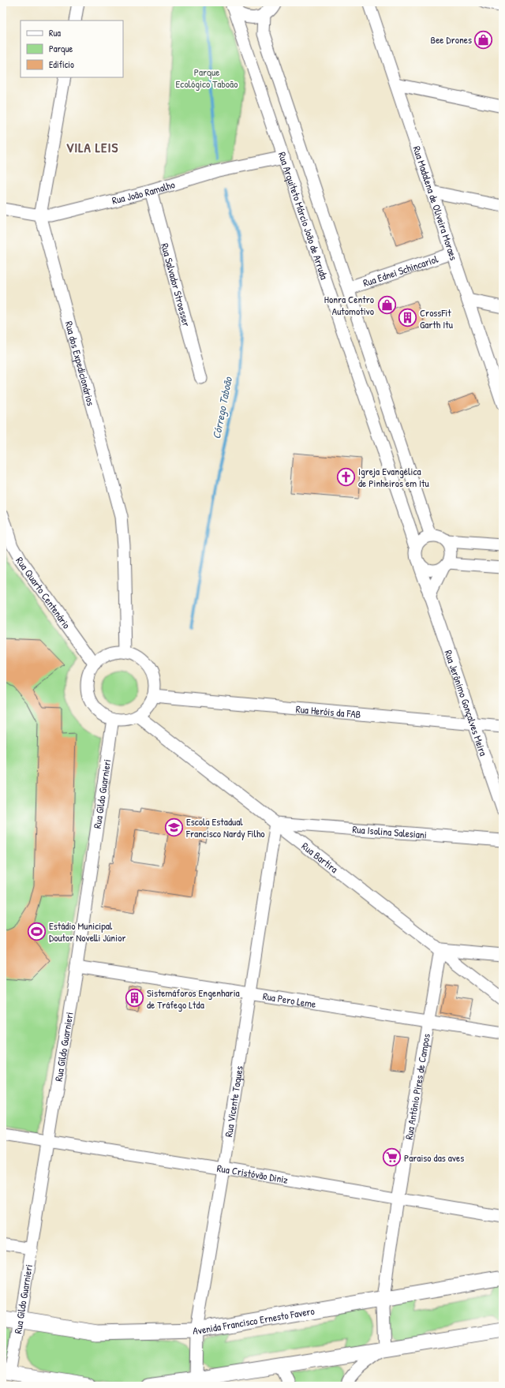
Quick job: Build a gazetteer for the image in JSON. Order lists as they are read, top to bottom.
{
  "streets": {
    "main road": ["Avenida Francisco Ernesto Favero"],
    "street": [
      "Rua João Ramalho",
      "Rua Madalena de Oliveira Moraes",
      "Rua Arquiteto Márcio João de Arruda",
      "Rua Ednei Schincariol",
      "Rua Salvador Stroesser",
      "Rua dos Expedicionários",
      "Rua Quarto Centenário",
      "Rua Jerônimo Gonçalves Meira",
      "Rua Heróis da FAB",
      "Rua Gildo Guarnieri",
      "Rua Isolina Salesiani",
      "Rua Bartira",
      "Rua Pero Leme",
      "Rua Antônio Pires de Campos",
      "Rua Vicente Taques",
      "Rua Cristóvão Diniz"
    ]
  },
  "crossings": [
    ["Rua João Ramalho", "Rua Arquiteto Márcio João de Arruda"],
    ["Rua João Ramalho", "Rua Salvador Stroesser"],
    ["Rua João Ramalho", "Rua dos Expedicionários"],
    ["Rua Madalena de Oliveira Moraes", "Rua Ednei Schincariol"],
    ["Rua Arquiteto Márcio João de Arruda", "Rua Ednei Schincariol"],
    ["Rua Arquiteto Márcio João de Arruda", "Rua Jerônimo Gonçalves Meira"],
    ["Rua dos Expedicionários", "Rua Quarto Centenário"],
    ["Rua dos Expedicionários", "Rua Heróis da FAB"],
    ["Rua dos Expedicionários", "Rua Gildo Guarnieri"],
    ["Rua dos Expedicionários", "Rua Bartira"],
    ["Rua Quarto Centenário", "Rua Heróis da FAB"],
    ["Rua Quarto Centenário", "Rua Gildo Guarnieri"],
    ["Rua Quarto Centenário", "Rua Bartira"],
    ["Rua Jerônimo Gonçalves Meira", "Rua Heróis da FAB"],
    ["Rua Heróis da FAB", "Rua Gildo Guarnieri"],
    ["Rua Heróis da FAB", "Rua Bartira"],
    ["Rua Gildo Guarnieri", "Rua Bartira"],
    ["Rua Gildo Guarnieri", "Rua Pero Leme"],
    ["Rua Gildo Guarnieri", "Rua Cristóvão Diniz"],
    ["Rua Gildo Guarnieri", "Avenida Francisco Ernesto Favero"],
    ["Rua Isolina Salesiani", "Rua Bartira"],
    ["Rua Isolina Salesiani", "Rua Vicente Taques"],
    ["Rua Bartira", "Rua Antônio Pires de Campos"],
    ["Rua Bartira", "Rua Vicente Taques"],
    ["Rua Pero Leme", "Rua Antônio Pires de Campos"],
    ["Rua Pero Leme", "Rua Vicente Taques"],
    ["Rua Antônio Pires de Campos", "Rua Cristóvão Diniz"],
    ["Rua Antônio Pires de Campos", "Avenida Francisco Ernesto Favero"],
    ["Rua Vicente Taques", "Rua Cristóvão Diniz"],
    ["Rua Vicente Taques", "Avenida Francisco Ernesto Favero"]
  ],
  "districts": ["VILA LEIS"],
  "water": ["Córrego Taboão"],
  "parks": ["Parque Ecológico Taboão"],
  "places": {
    "shop": ["Bee Drones", "Honra Centro Automotivo"],
    "building": ["CrossFit Garth Itu", "Sistemáforos Engenharia de Tráfego Ltda"],
    "church": ["Igreja Evangélica de Pinheiros em Itu"],
    "school or university": ["Escola Estadual Francisco Nardy Filho"],
    "sports": ["Estádio Municipal Doutor Novelli Júnior"],
    "supermarket": ["Paraiso das aves"]
  },
  "legend": ["Rua", "Parque", "Edifício"]
}
